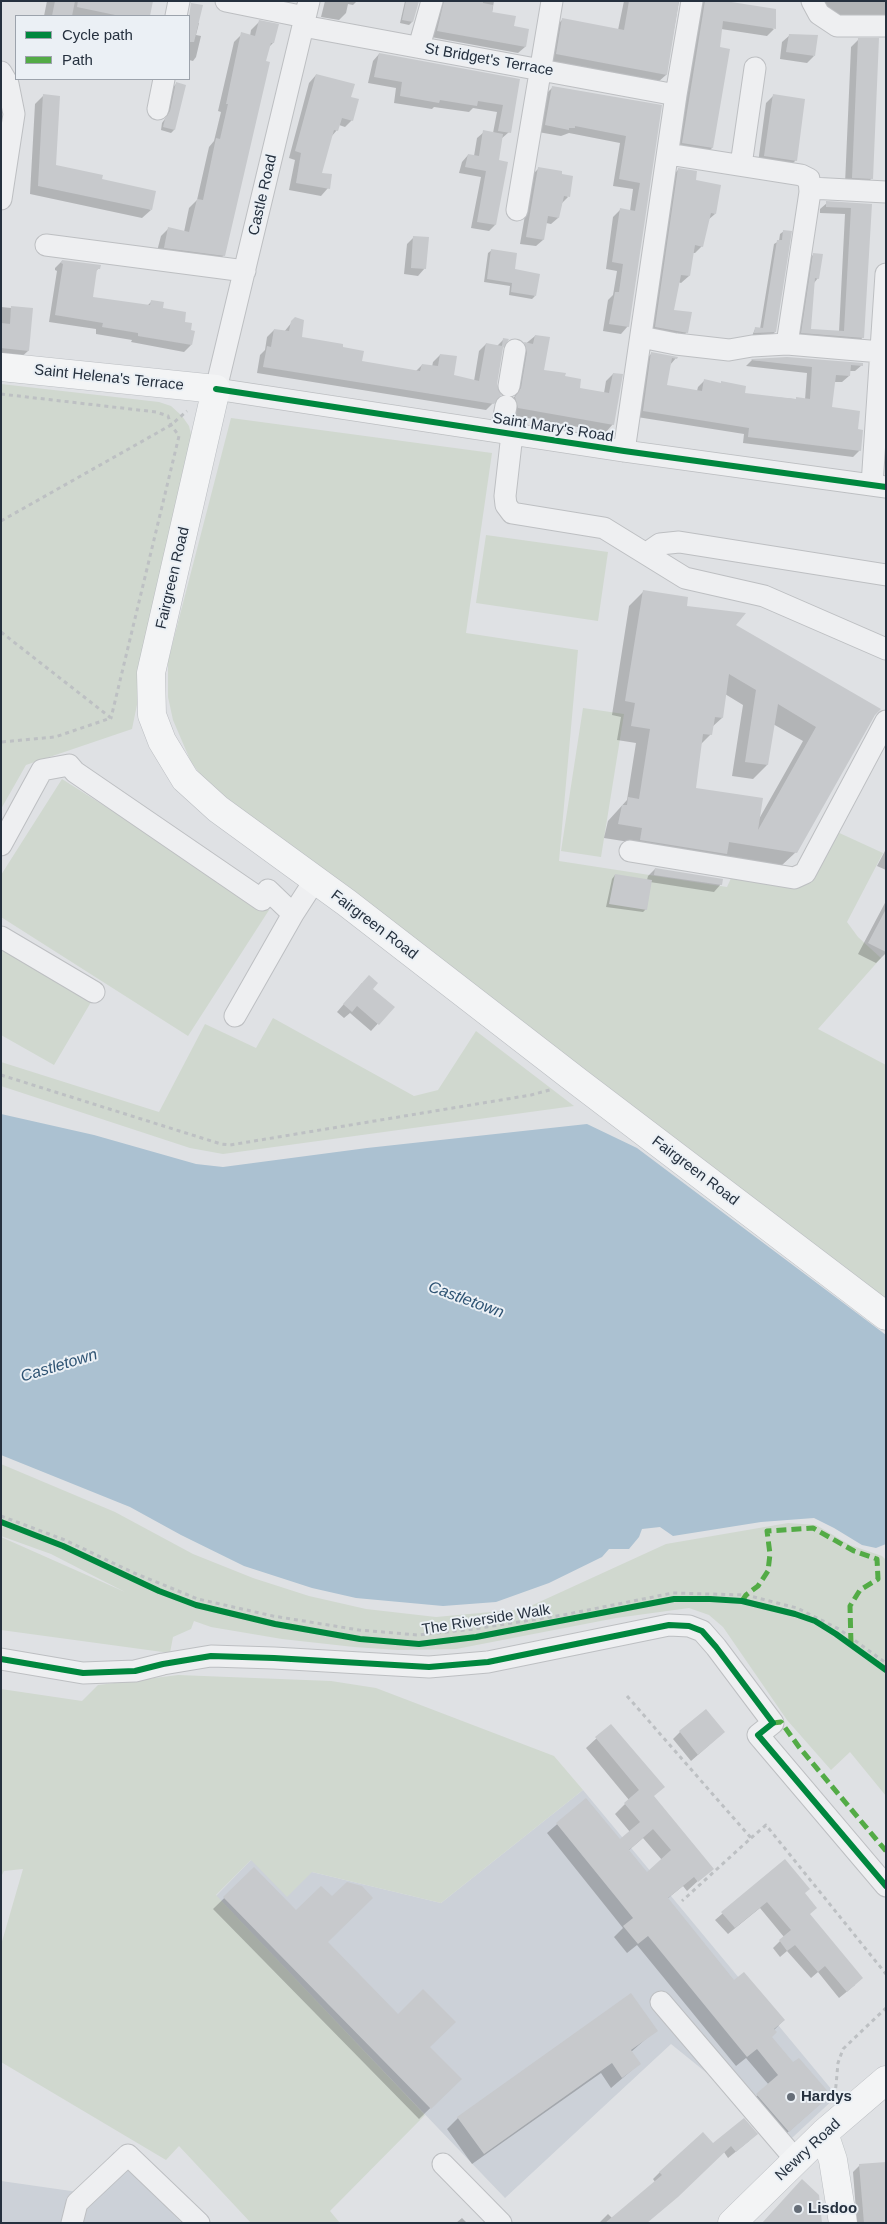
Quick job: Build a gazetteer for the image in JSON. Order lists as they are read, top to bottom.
{
  "streets": {
    "main road": ["Saint Helena's Terrace", "Fairgreen Road", "Newry Road"],
    "street": ["St Bridget's Terrace", "Castle Road", "Saint Mary's Road"],
    "cycle path": ["The Riverside Walk"]
  },
  "crossings": [
    ["St Bridget's Terrace", "Castle Road"],
    ["Castle Road", "Saint Helena's Terrace"],
    ["Castle Road", "Saint Mary's Road"],
    ["Castle Road", "Fairgreen Road"],
    ["Saint Helena's Terrace", "Saint Mary's Road"],
    ["Saint Helena's Terrace", "Fairgreen Road"],
    ["Saint Mary's Road", "Fairgreen Road"]
  ],
  "water": ["Castletown"],
  "places": ["Hardys", "Lisdoo"],
  "legend": ["Cycle path", "Path"]
}
